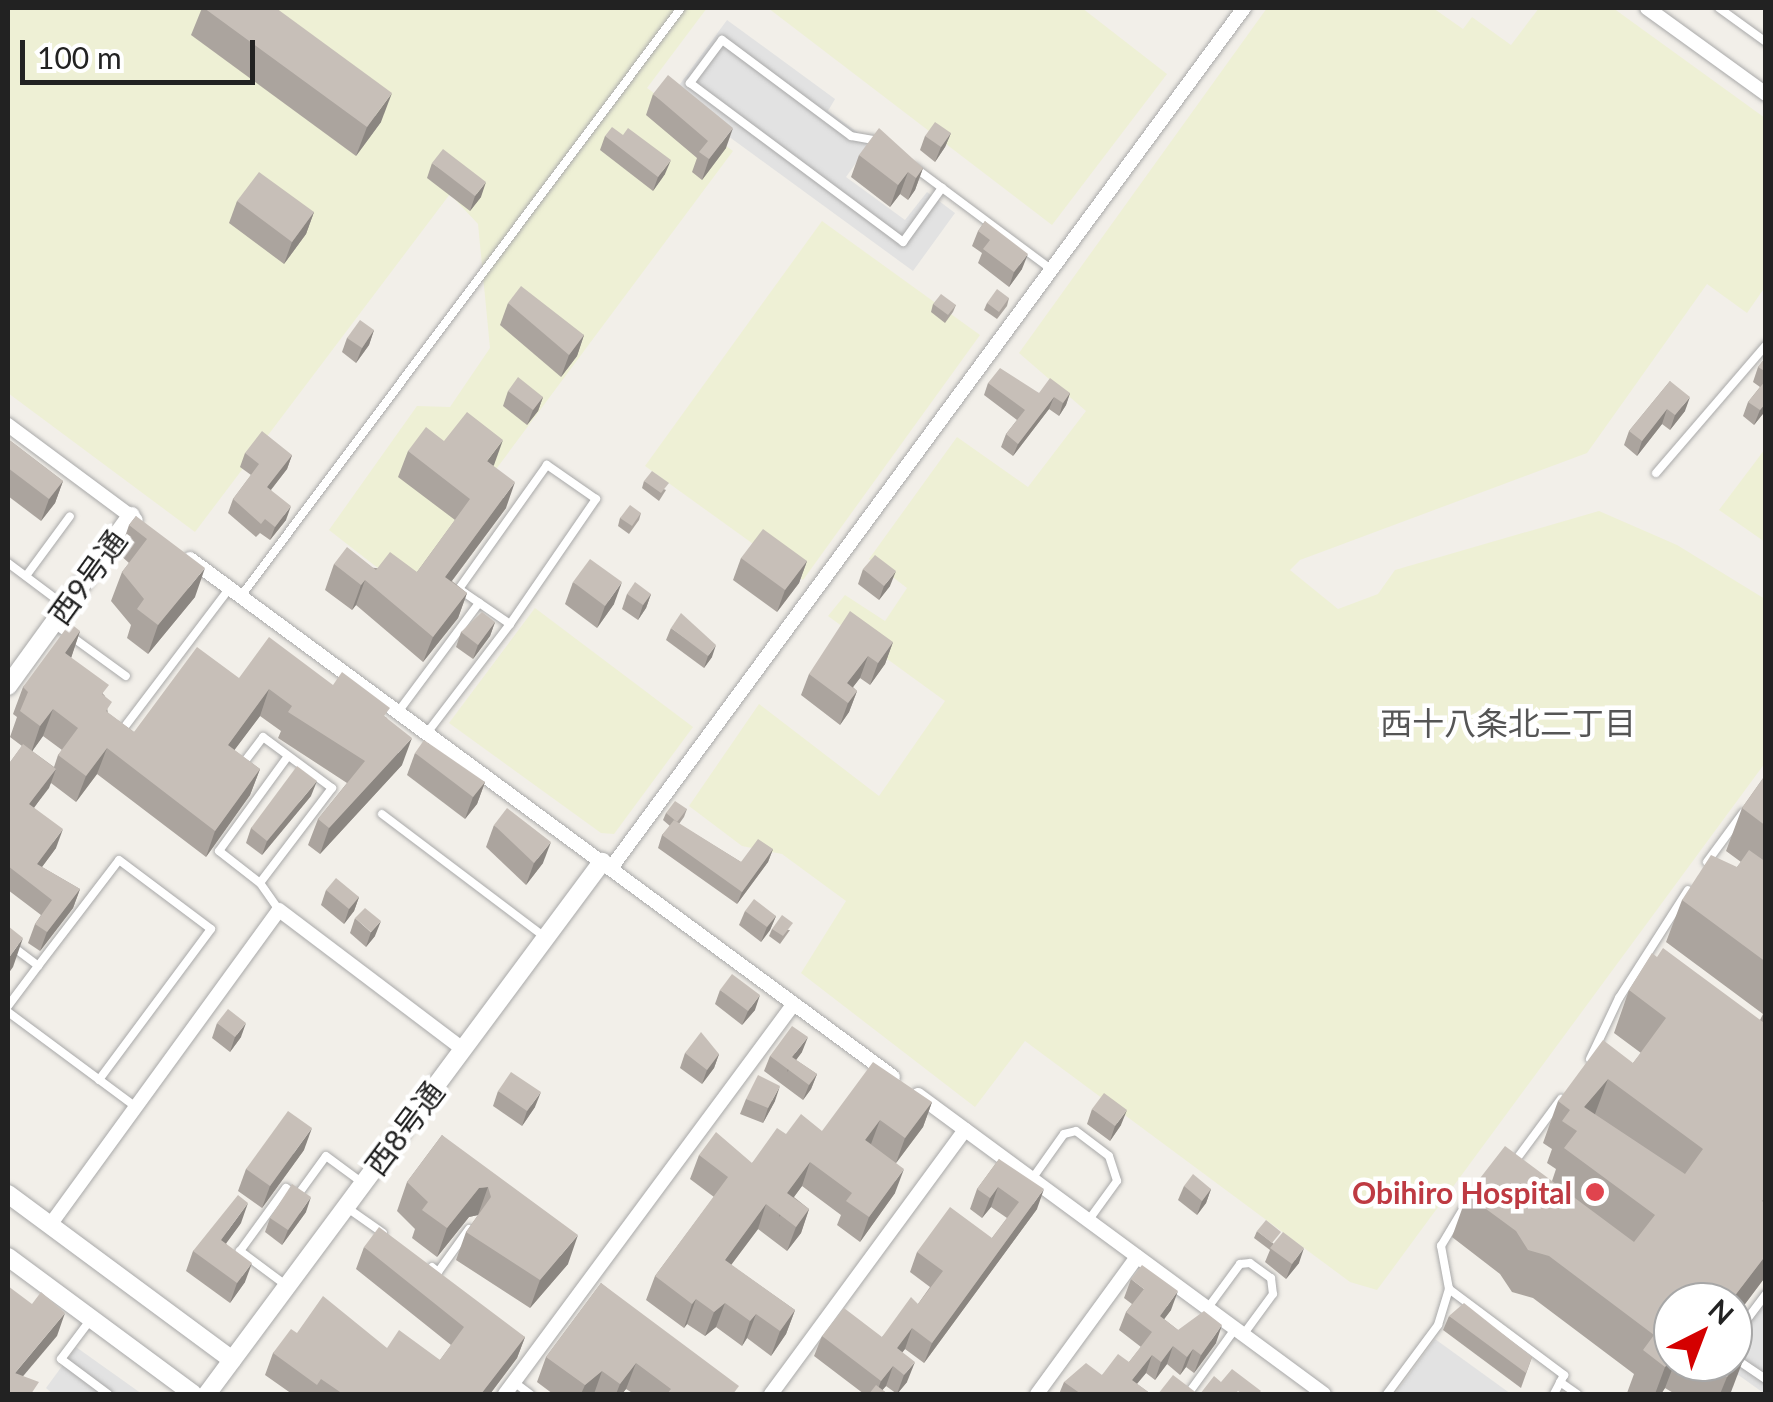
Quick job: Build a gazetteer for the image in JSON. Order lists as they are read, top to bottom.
{
  "streets": {
    "street": ["西9号通", "西8号通"]
  },
  "districts": ["西十八条北二丁目"],
  "places": ["Obihiro Hospital"],
  "scale_bar": "100 m",
  "north": "top right"
}
